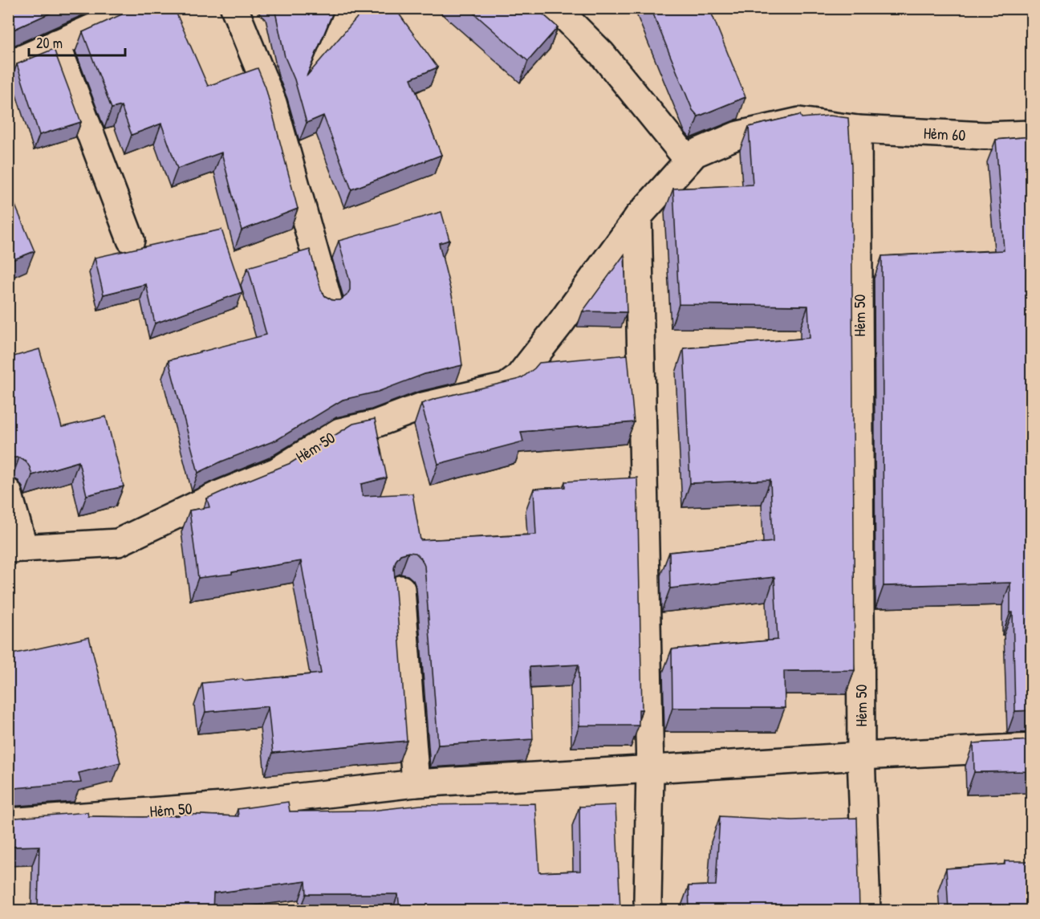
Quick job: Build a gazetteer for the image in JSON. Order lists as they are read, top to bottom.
{
  "streets": {
    "street": ["Hẻm 60", "Hẻm 50"]
  },
  "crossings": [
    ["Hẻm 60", "Hẻm 50"]
  ],
  "scale_bar": "20 m"
}
